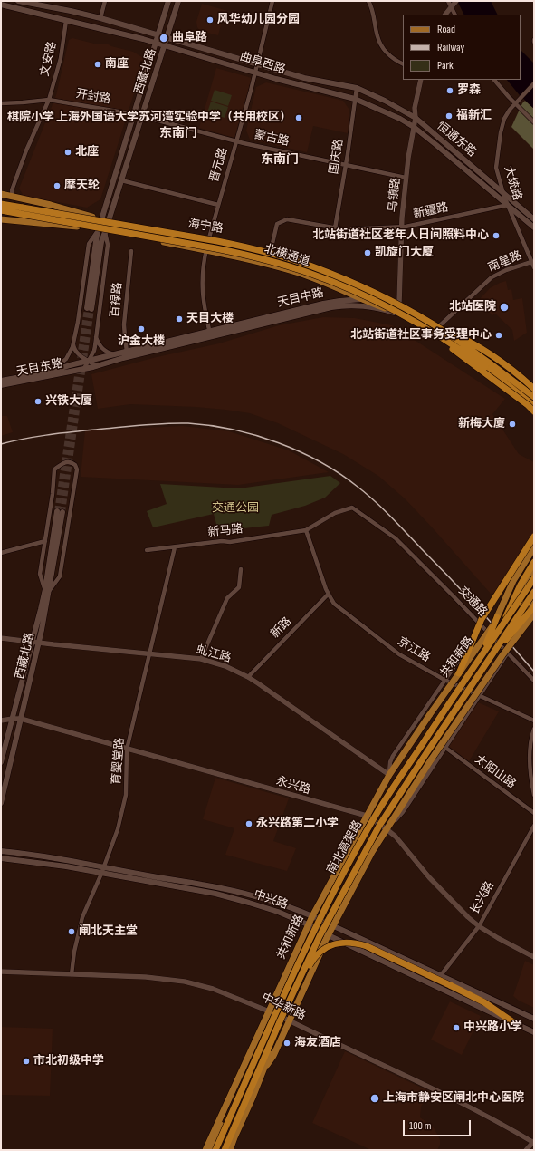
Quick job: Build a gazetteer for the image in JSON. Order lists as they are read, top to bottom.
{
  "streets": {
    "highway": ["北横通道", "南北高架路"],
    "main road": [
      "曲阜西路",
      "西藏北路",
      "恒通东路",
      "海宁路",
      "天目中路",
      "天目东路",
      "共和新路",
      "中兴路"
    ],
    "street": [
      "文安路",
      "开封路",
      "蒙古路",
      "国庆路",
      "晋元路",
      "大统路",
      "乌镇路",
      "新疆路",
      "南星路",
      "百禄路",
      "新马路",
      "交通路",
      "新路",
      "京江路",
      "虬江路",
      "育婴堂路",
      "太阳山路",
      "永兴路",
      "长兴路",
      "中华新路"
    ]
  },
  "crossings": [
    ["文安路", "开封路"],
    ["文安路", "海宁路"],
    ["曲阜西路", "西藏北路"],
    ["曲阜西路", "恒通东路"],
    ["曲阜西路", "国庆路"],
    ["曲阜西路", "晋元路"],
    ["西藏北路", "开封路"],
    ["西藏北路", "蒙古路"],
    ["西藏北路", "海宁路"],
    ["西藏北路", "天目中路"],
    ["西藏北路", "天目东路"],
    ["西藏北路", "虬江路"],
    ["西藏北路", "永兴路"],
    ["开封路", "蒙古路"],
    ["蒙古路", "国庆路"],
    ["蒙古路", "晋元路"],
    ["蒙古路", "乌镇路"],
    ["恒通东路", "国庆路"],
    ["恒通东路", "大统路"],
    ["恒通东路", "乌镇路"],
    ["恒通东路", "新疆路"],
    ["国庆路", "新疆路"],
    ["晋元路", "海宁路"],
    ["晋元路", "天目中路"],
    ["大统路", "新疆路"],
    ["大统路", "南星路"],
    ["乌镇路", "新疆路"],
    ["乌镇路", "海宁路"],
    ["乌镇路", "天目中路"],
    ["新疆路", "海宁路"],
    ["海宁路", "天目中路"],
    ["北横通道", "天目中路"],
    ["南星路", "天目中路"],
    ["天目中路", "百禄路"],
    ["天目中路", "天目东路"],
    ["新马路", "交通路"],
    ["新马路", "京江路"],
    ["新马路", "育婴堂路"],
    ["交通路", "京江路"],
    ["交通路", "共和新路"],
    ["新路", "京江路"],
    ["新路", "虬江路"],
    ["京江路", "共和新路"],
    ["虬江路", "共和新路"],
    ["虬江路", "育婴堂路"],
    ["共和新路", "永兴路"],
    ["共和新路", "中兴路"],
    ["共和新路", "中华新路"],
    ["育婴堂路", "永兴路"],
    ["育婴堂路", "中兴路"],
    ["育婴堂路", "中华新路"],
    ["永兴路", "长兴路"],
    ["南北高架路", "中华新路"],
    ["长兴路", "中兴路"]
  ],
  "districts": ["东南门", "东南门"],
  "parks": ["交通公园"],
  "places": [
    "风华幼儿园分园",
    "曲阜路",
    "南座",
    "罗森",
    "福新汇",
    "棋院小学 上海外国语大学苏河湾实验中学（共用校区）",
    "北座",
    "摩天轮",
    "北站街道社区老年人日间照料中心",
    "凯旋门大厦",
    "北站医院",
    "天目大楼",
    "沪金大楼",
    "北站街道社区事务受理中心",
    "兴铁大厦",
    "新梅大廈",
    "永兴路第二小学",
    "闸北天主堂",
    "中兴路小学",
    "海友酒店",
    "市北初级中学",
    "上海市静安区闸北中心医院"
  ],
  "legend": ["Road", "Railway", "Park"],
  "scale_bar": "100 m"
}
